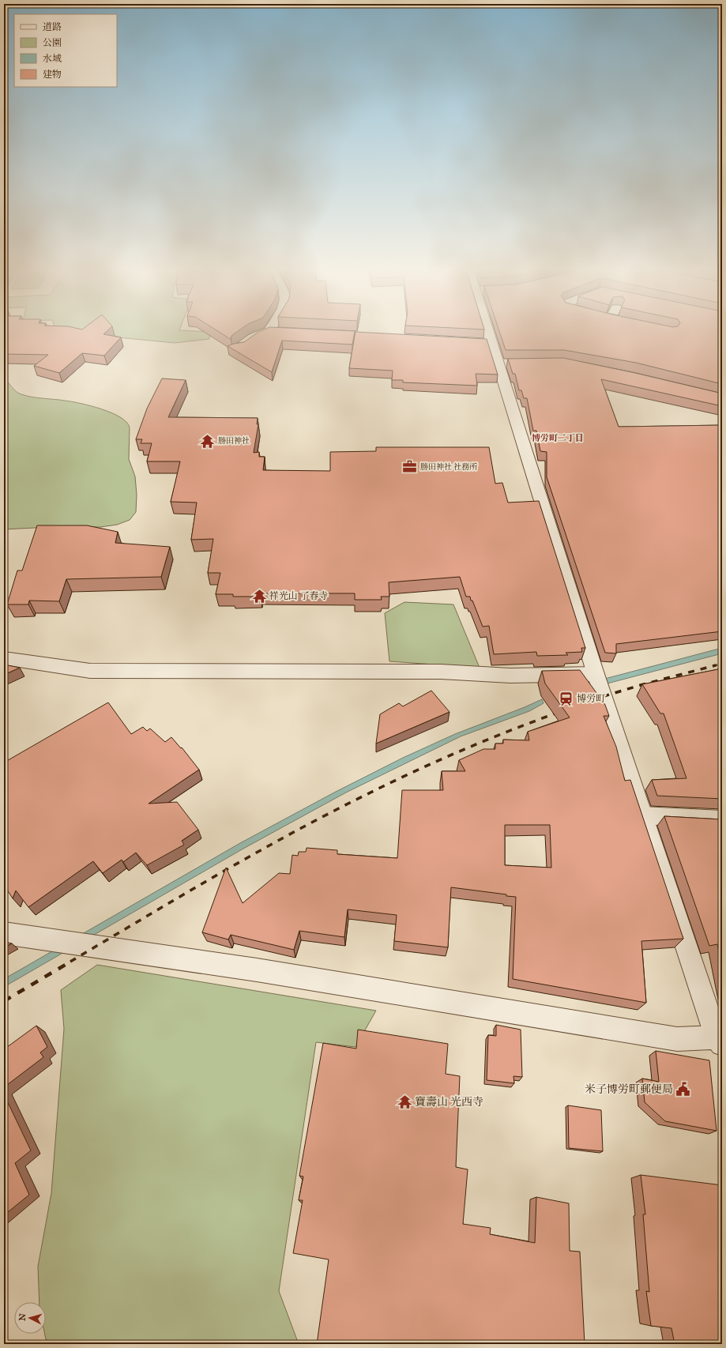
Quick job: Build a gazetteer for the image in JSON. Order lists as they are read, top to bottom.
{
  "districts": ["博労町二丁目"],
  "places": {
    "temple": ["勝田神社", "祥光山 了春寺", "寶壽山 光西寺"],
    "office": ["勝田神社 社務所"],
    "station": ["博労町"],
    "public building": ["米子博労町郵便局"]
  },
  "legend": [
    "道路",
    "公園",
    "水域",
    "建物"
  ],
  "north": "left"
}
